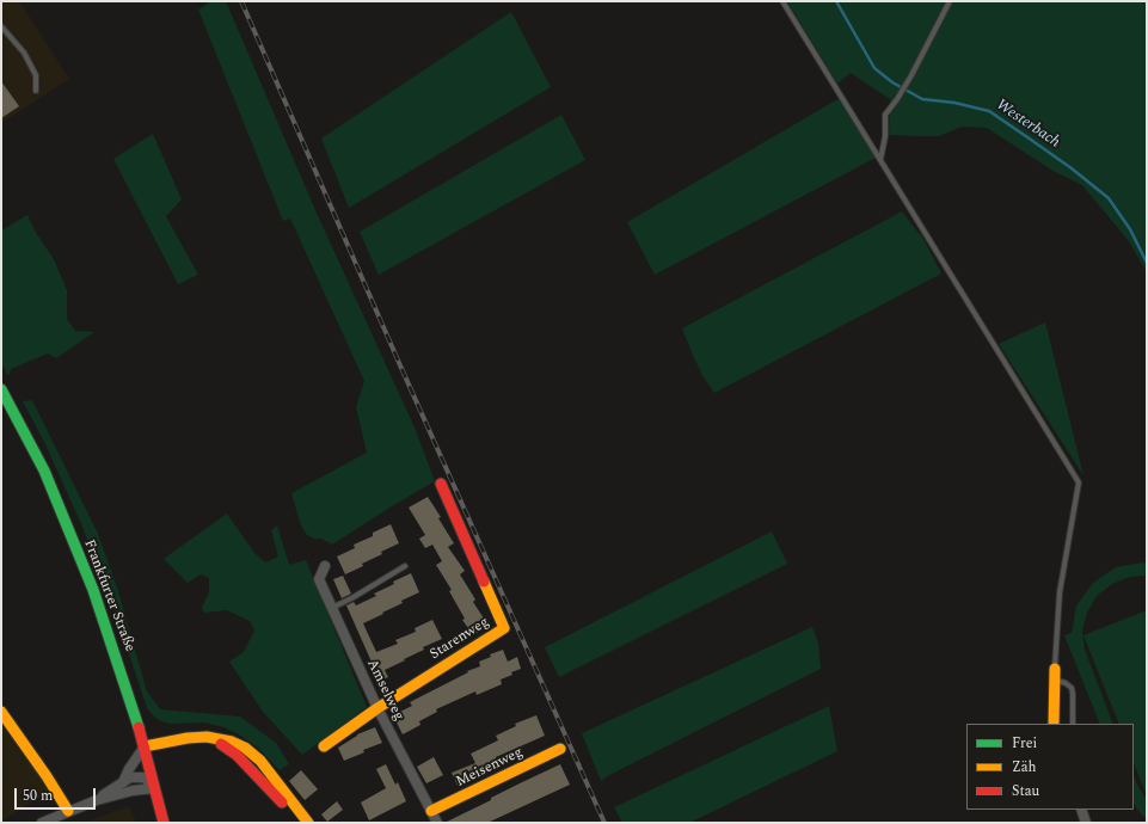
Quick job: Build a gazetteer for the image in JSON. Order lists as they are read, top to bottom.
{
  "streets": {
    "street": [
      "Frankfurter Straße",
      "Starenweg",
      "Amselweg",
      "Meisenweg"
    ]
  },
  "crossings": [
    ["Starenweg", "Amselweg"],
    ["Amselweg", "Meisenweg"]
  ],
  "water": ["Westerbach"],
  "legend": ["Frei", "Zäh", "Stau"],
  "scale_bar": "50 m"
}
